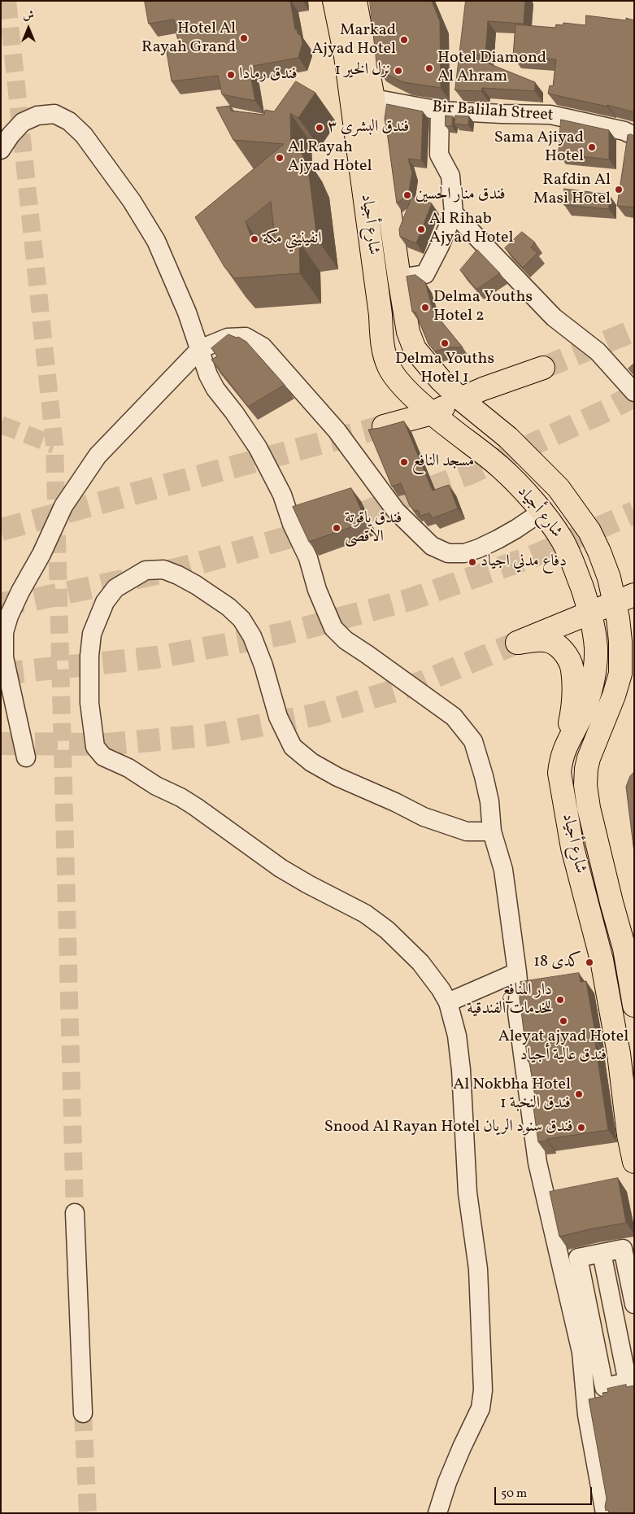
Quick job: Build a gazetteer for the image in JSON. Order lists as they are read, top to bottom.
{
  "streets": {
    "main road": ["شارع أجياد"],
    "street": ["Bir Balilah Street"]
  },
  "crossings": [
    ["Bir Balilah Street", "شارع أجياد"]
  ],
  "places": [
    "Hotel Al Rayah Grand",
    "Markad Ajyad Hotel",
    "Hotel Diamond Al Ahram",
    "نزل الخير 1",
    "فندق رمادا",
    "فندق البشرى ٣",
    "Sama Ajiyad Hotel",
    "Al Rayah Ajyad Hotel",
    "Rafdin Al Masi Hotel",
    "فندق منار الحسين",
    "Al Rihab Ajyad Hotel",
    "انفينيتي مكة",
    "Delma Youths Hotel 2",
    "Delma Youths Hotel 1",
    "مسجد النافع",
    "فندق ياقوتة الاقصى",
    "دفاع مدني اجياد",
    "كدى 18",
    "دار المنافع للخدمات الفندقية",
    "Aleyat ajyad Hotel فندق عالية أجياد",
    "Al Nokbha Hotel 1 فندق النخبة",
    "Snood Al Rayan Hotel فندق سنود الريان"
  ],
  "scale_bar": "50 m",
  "north": "top"
}
